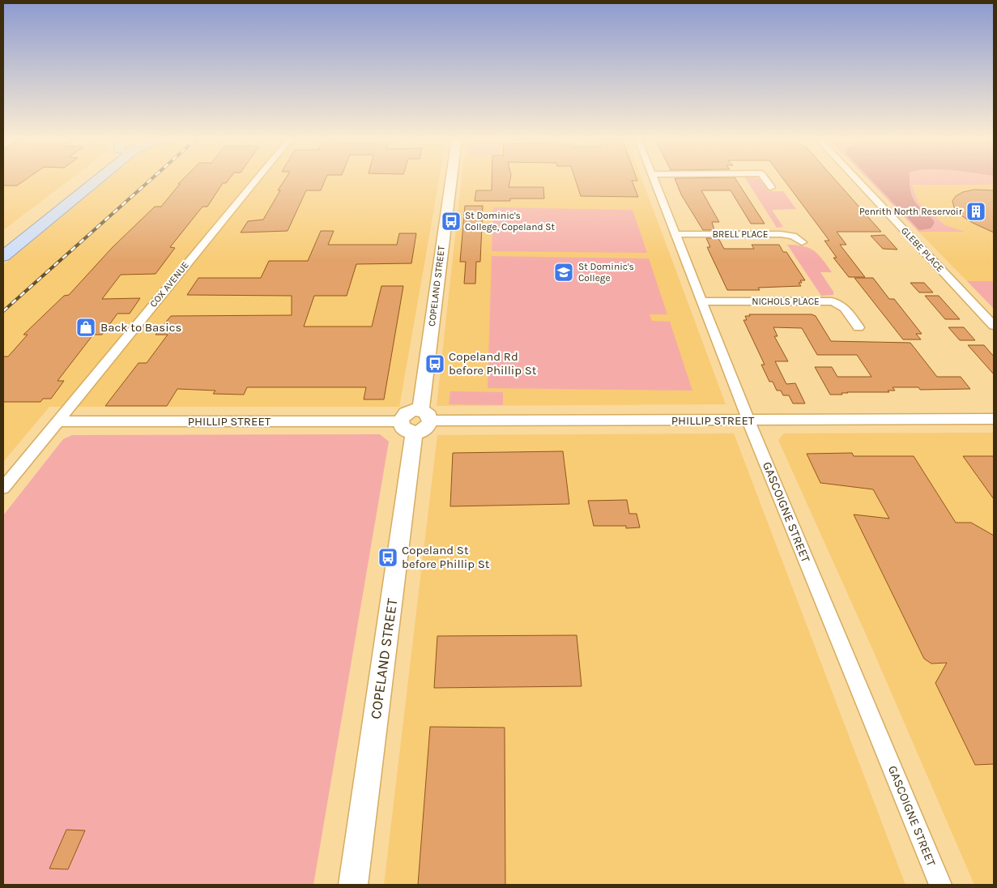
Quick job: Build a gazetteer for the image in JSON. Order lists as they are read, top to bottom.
{
  "streets": {
    "street": [
      "BRELL PLACE",
      "GLEBE PLACE",
      "COX AVENUE",
      "COPELAND STREET",
      "NICHOLS PLACE",
      "PHILLIP STREET",
      "GASCOIGNE STREET"
    ]
  },
  "crossings": [
    ["BRELL PLACE", "GASCOIGNE STREET"],
    ["COX AVENUE", "PHILLIP STREET"],
    ["COPELAND STREET", "PHILLIP STREET"],
    ["NICHOLS PLACE", "GASCOIGNE STREET"],
    ["PHILLIP STREET", "GASCOIGNE STREET"]
  ],
  "places": {
    "building": ["Penrith North Reservoir"],
    "bus stop": ["St Dominic's College, Copeland St", "Copeland Rd before Phillip St", "Copeland St before Phillip St"],
    "school or university": ["St Dominic's College"],
    "shop": ["Back to Basics"]
  }
}
